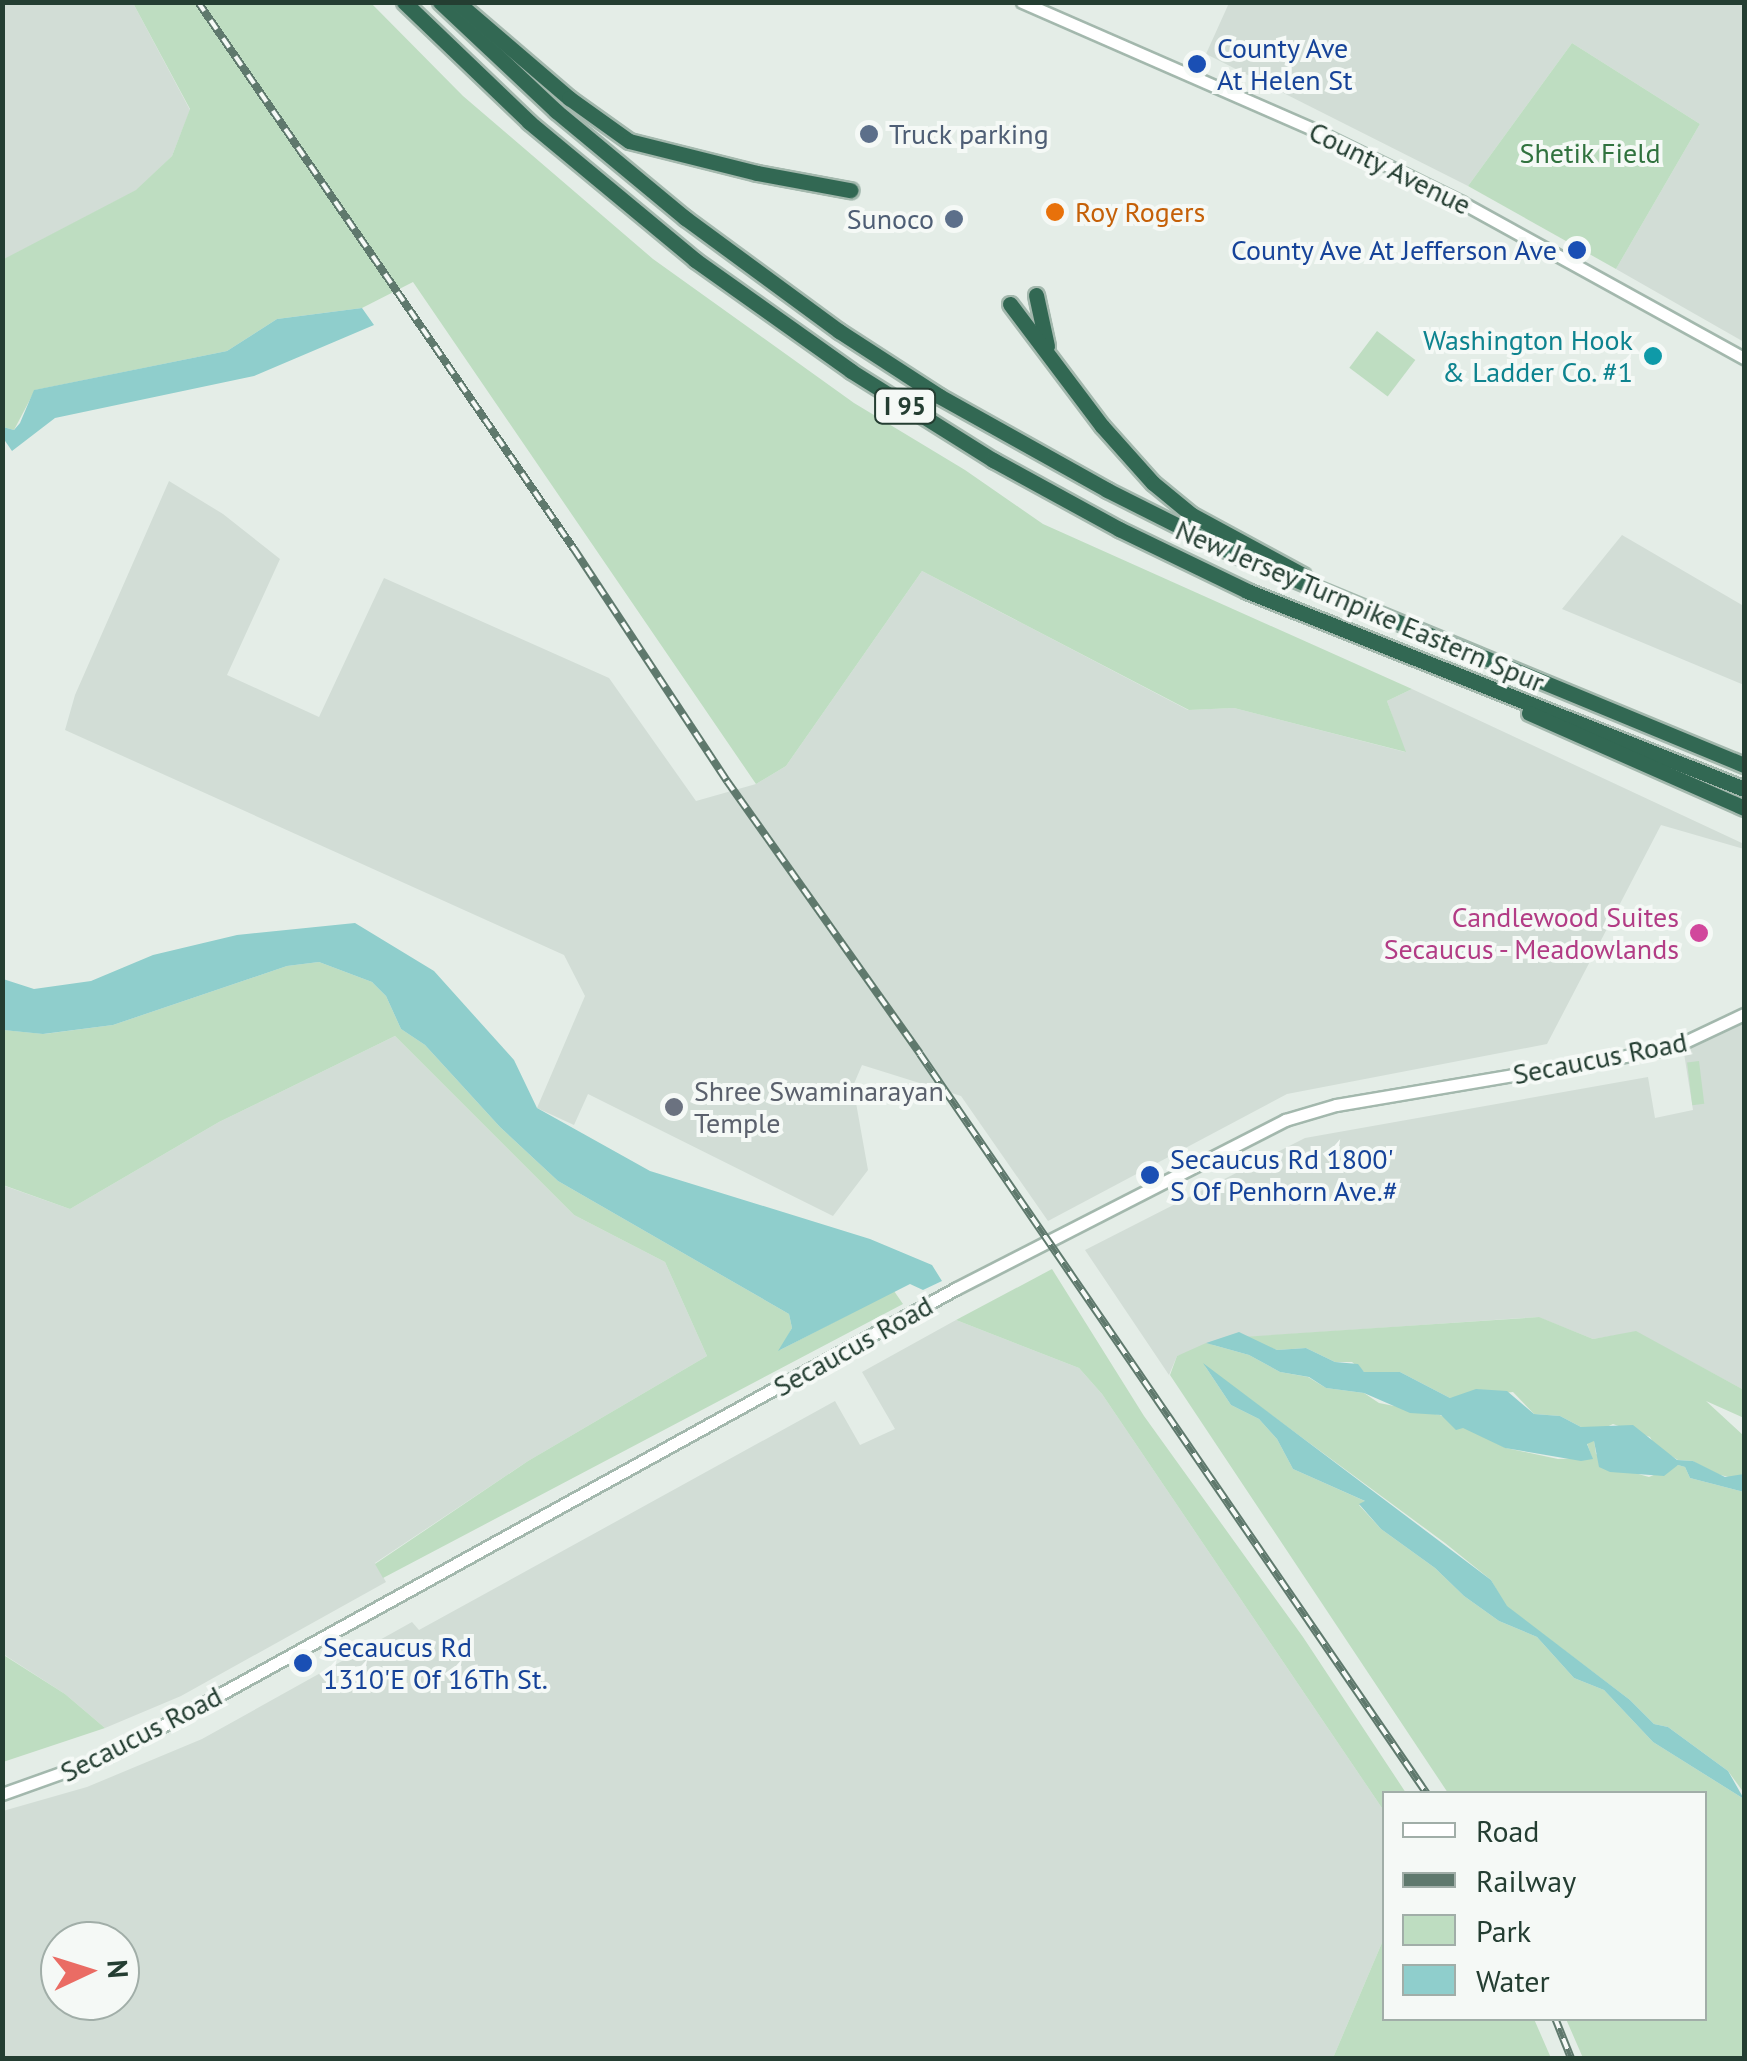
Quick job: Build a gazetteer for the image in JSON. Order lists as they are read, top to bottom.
{
  "streets": {
    "highway": ["I 95", "New Jersey Turnpike Eastern Spur"],
    "main road": ["County Avenue", "Secaucus Road"]
  },
  "parks": ["Shetik Field"],
  "places": [
    "County Ave At Helen St",
    "Truck parking",
    "Roy Rogers",
    "Sunoco",
    "County Ave At Jefferson Ave",
    "Washington Hook & Ladder Co. #1",
    "Candlewood Suites Secaucus - Meadowlands",
    "Shree Swaminarayan Temple",
    "Secaucus Rd 1800' S Of Penhorn Ave.#",
    "Secaucus Rd 1310'E Of 16Th St."
  ],
  "legend": [
    "Road",
    "Railway",
    "Park",
    "Water"
  ],
  "north": "right"
}
